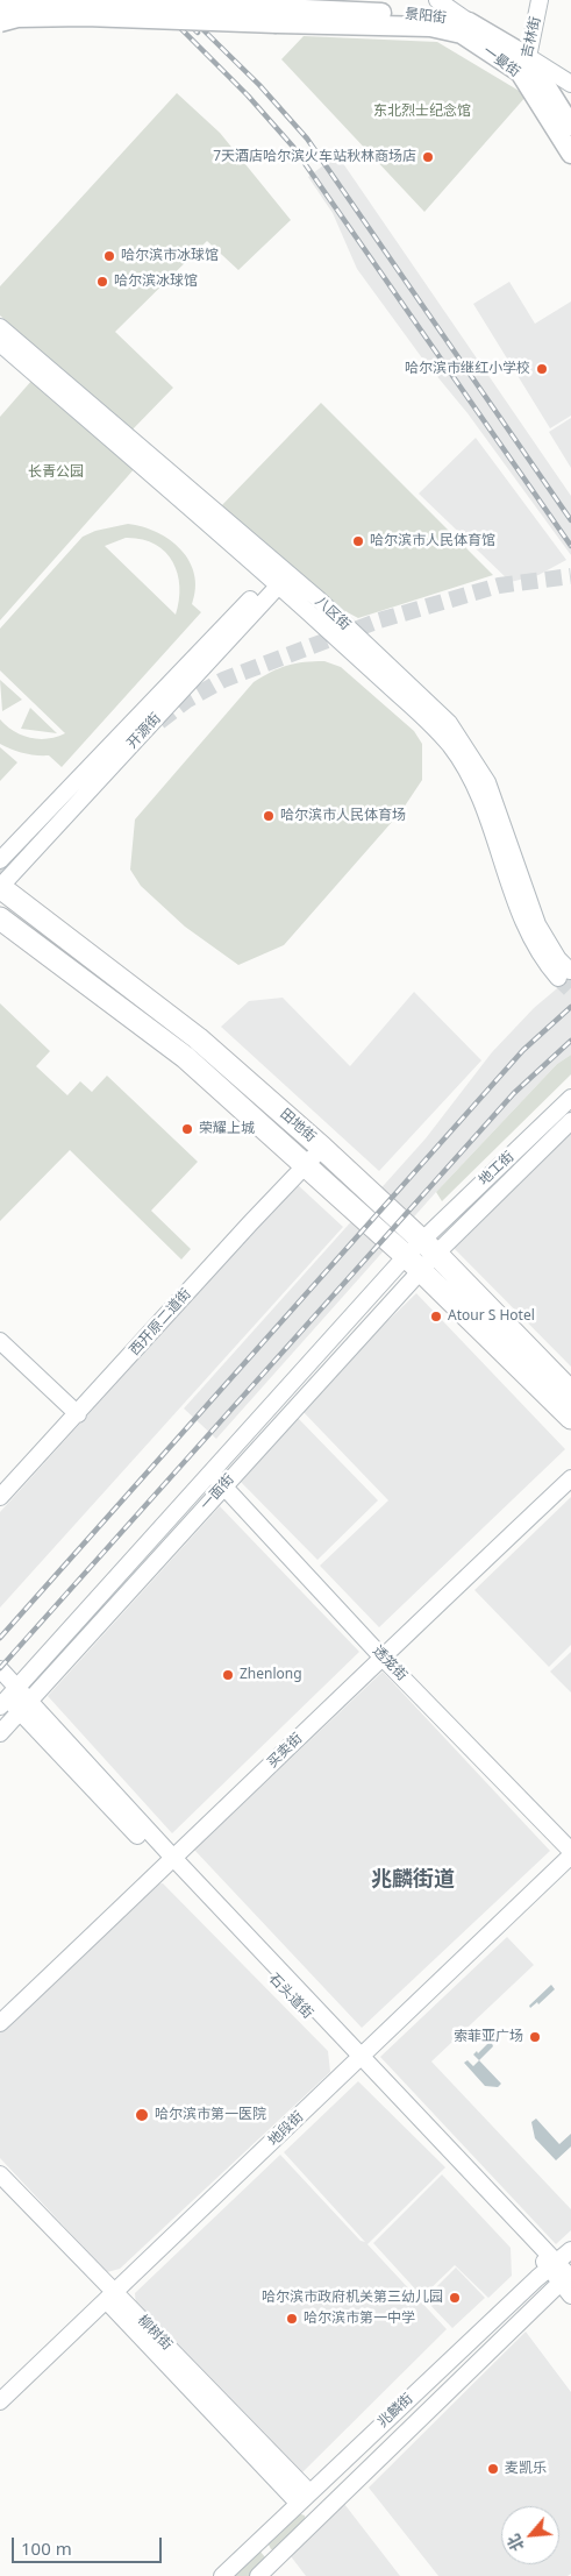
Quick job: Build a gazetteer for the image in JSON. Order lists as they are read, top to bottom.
{
  "streets": {
    "highway": ["田地街"],
    "main road": [
      "景阳街",
      "吉林街",
      "一曼街",
      "八区街",
      "开源街",
      "地工街",
      "西开原二道街",
      "一面街",
      "透笼街",
      "买卖街",
      "石头道街",
      "地段街",
      "柳树街",
      "兆麟街"
    ]
  },
  "crossings": [
    ["景阳街", "一曼街"],
    ["吉林街", "一曼街"],
    ["八区街", "开源街"],
    ["开源街", "田地街"],
    ["田地街", "地工街"],
    ["田地街", "西开原二道街"],
    ["田地街", "一面街"],
    ["地工街", "一面街"],
    ["一面街", "透笼街"],
    ["一面街", "石头道街"],
    ["透笼街", "买卖街"],
    ["买卖街", "石头道街"],
    ["石头道街", "地段街"],
    ["石头道街", "兆麟街"],
    ["地段街", "柳树街"],
    ["柳树街", "兆麟街"]
  ],
  "districts": ["兆麟街道"],
  "parks": ["东北烈士纪念馆", "长青公园"],
  "places": [
    "7天酒店哈尔滨火车站秋林商场店",
    "哈尔滨市冰球馆",
    "哈尔滨冰球馆",
    "哈尔滨市继红小学校",
    "哈尔滨市人民体育馆",
    "哈尔滨市人民体育场",
    "荣耀上城",
    "Atour S Hotel",
    "Zhenlong",
    "索菲亚广场",
    "哈尔滨市第一医院",
    "哈尔滨市政府机关第三幼儿园",
    "哈尔滨市第一中学",
    "麦凯乐"
  ],
  "scale_bar": "100 m",
  "north": "bottom left"
}
